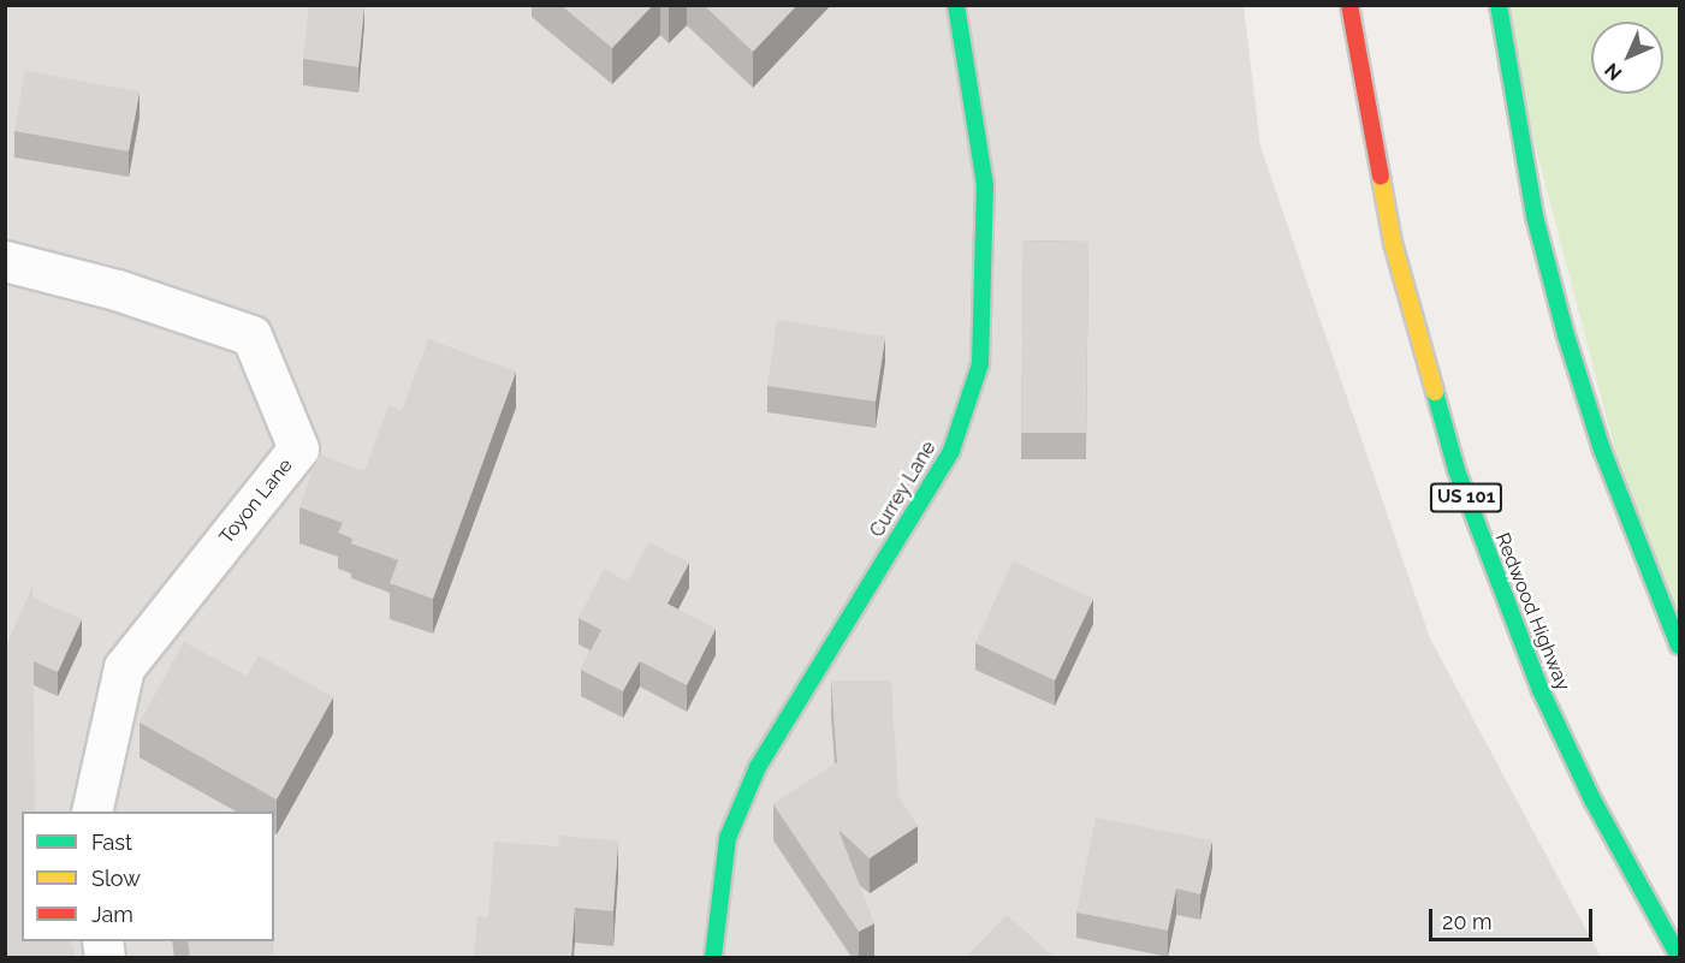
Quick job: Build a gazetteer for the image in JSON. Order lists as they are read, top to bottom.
{
  "streets": {
    "main road": ["Currey Lane", "US 101", "Redwood Highway"],
    "street": ["Toyon Lane"]
  },
  "legend": ["Fast", "Slow", "Jam"],
  "scale_bar": "20 m",
  "north": "bottom left"
}
